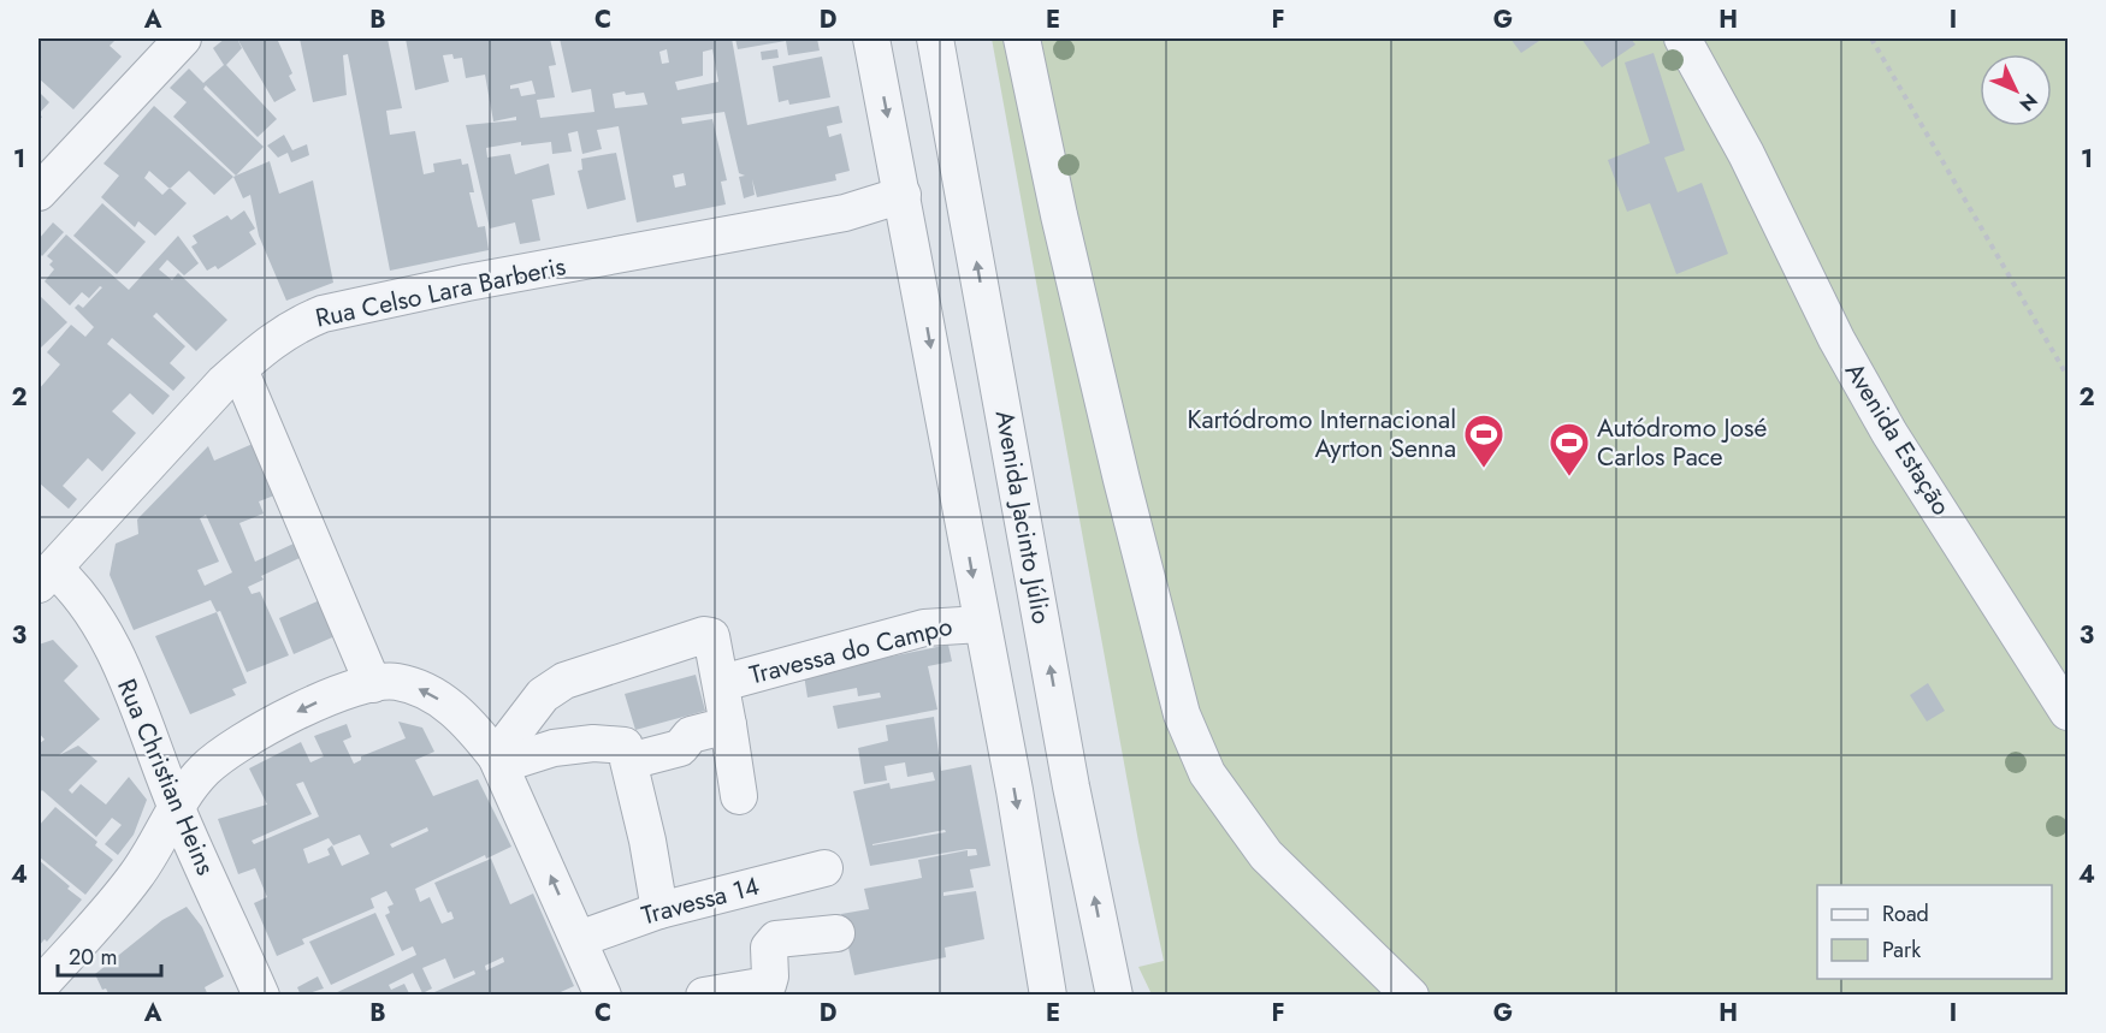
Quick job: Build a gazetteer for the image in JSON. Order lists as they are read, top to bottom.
{
  "streets": {
    "street": [
      "Rua Celso Lara Barberis",
      "Avenida Estação",
      "Avenida Jacinto Júlio",
      "Travessa do Campo",
      "Rua Christian Heins",
      "Travessa 14"
    ]
  },
  "crossings": [
    ["Rua Celso Lara Barberis", "Rua Christian Heins"]
  ],
  "places": {
    "sports": ["Kartódromo Internacional Ayrton Senna", "Autódromo José Carlos Pace"]
  },
  "legend": ["Road", "Park"],
  "scale_bar": "20 m",
  "north": "bottom right",
  "grid": {
    "columns": [
      "A",
      "B",
      "C",
      "D",
      "E",
      "F",
      "G",
      "H",
      "I"
    ],
    "rows": [
      "1",
      "2",
      "3",
      "4"
    ]
  }
}
